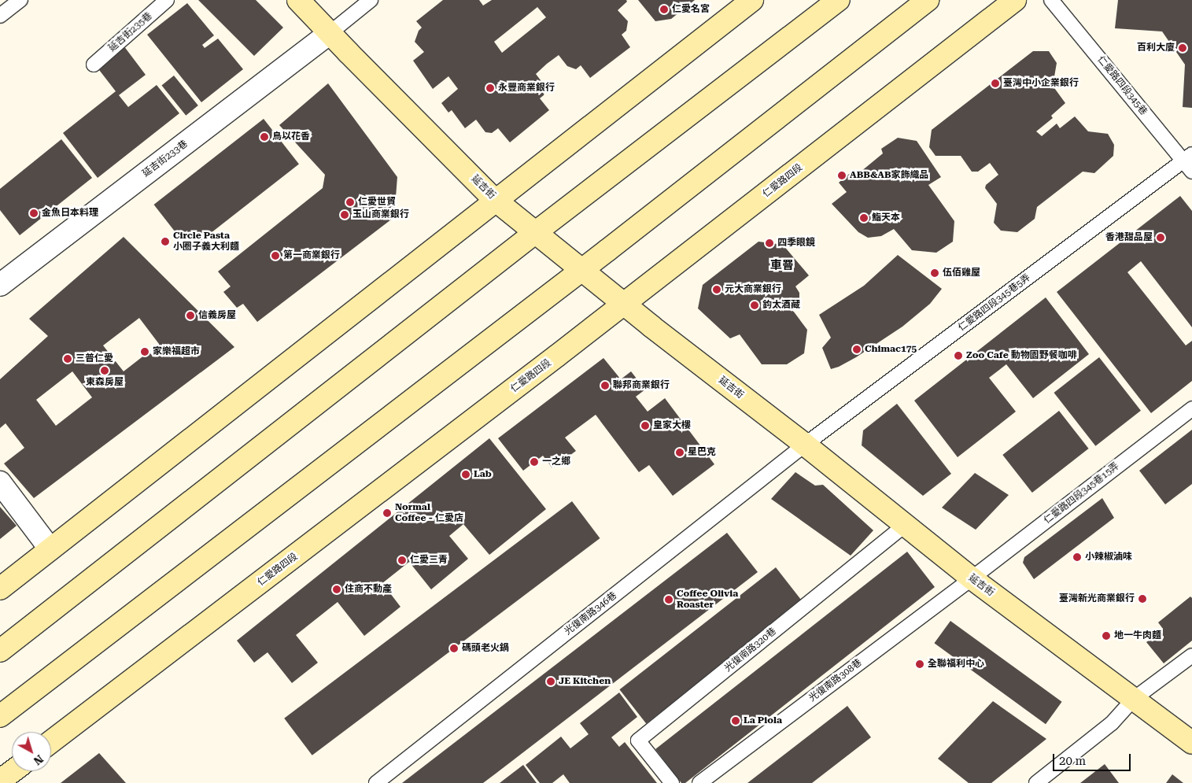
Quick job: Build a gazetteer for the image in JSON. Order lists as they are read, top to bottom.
{
  "streets": {
    "main road": ["仁愛路四段", "延吉街"],
    "street": ["延吉街233巷"],
    "lane": [
      "延吉街235巷",
      "仁愛路四段345巷",
      "仁愛路四段345巷5弄",
      "仁愛路四段345巷15弄",
      "光復南路346巷",
      "光復南路320巷",
      "光復南路308巷"
    ]
  },
  "crossings": [
    ["仁愛路四段345巷", "仁愛路四段345巷5弄"],
    ["延吉街233巷", "延吉街"],
    ["仁愛路四段", "延吉街"],
    ["延吉街", "仁愛路四段345巷5弄"],
    ["延吉街", "仁愛路四段345巷15弄"],
    ["延吉街", "光復南路346巷"],
    ["延吉街", "光復南路320巷"],
    ["延吉街", "光復南路308巷"],
    ["仁愛路四段345巷5弄", "光復南路346巷"],
    ["仁愛路四段345巷15弄", "光復南路308巷"]
  ],
  "districts": ["車罾"],
  "places": [
    "仁愛名宮",
    "百利大廈",
    "臺灣中小企業銀行",
    "永豐商業銀行",
    "鳥以花香",
    "ABB&AB家飾織品",
    "仁愛世貿",
    "金魚日本料理",
    "玉山商業銀行",
    "鮨天本",
    "香港甜品屋",
    "Circle Pasta 小圈子義大利麵",
    "四季眼鏡",
    "第一商業銀行",
    "伍佰雞屋",
    "元大商業銀行",
    "鈞太酒藏",
    "信義房屋",
    "Chimac175",
    "家樂福超市",
    "Zoo Cafe 動物園野餐咖啡",
    "三普仁愛",
    "東森房屋",
    "聯邦商業銀行",
    "皇家大樓",
    "星巴克",
    "一之鄉",
    "Lab",
    "Normal Coffee - 仁愛店",
    "小辣椒滷味",
    "仁愛三青",
    "住商不動產",
    "臺灣新光商業銀行",
    "Coffee Olivia Roaster",
    "地一牛肉麵",
    "碼頭老火鍋",
    "全聯福利中心",
    "JE Kitchen",
    "La Piola"
  ],
  "scale_bar": "20 m",
  "north": "bottom right"
}
